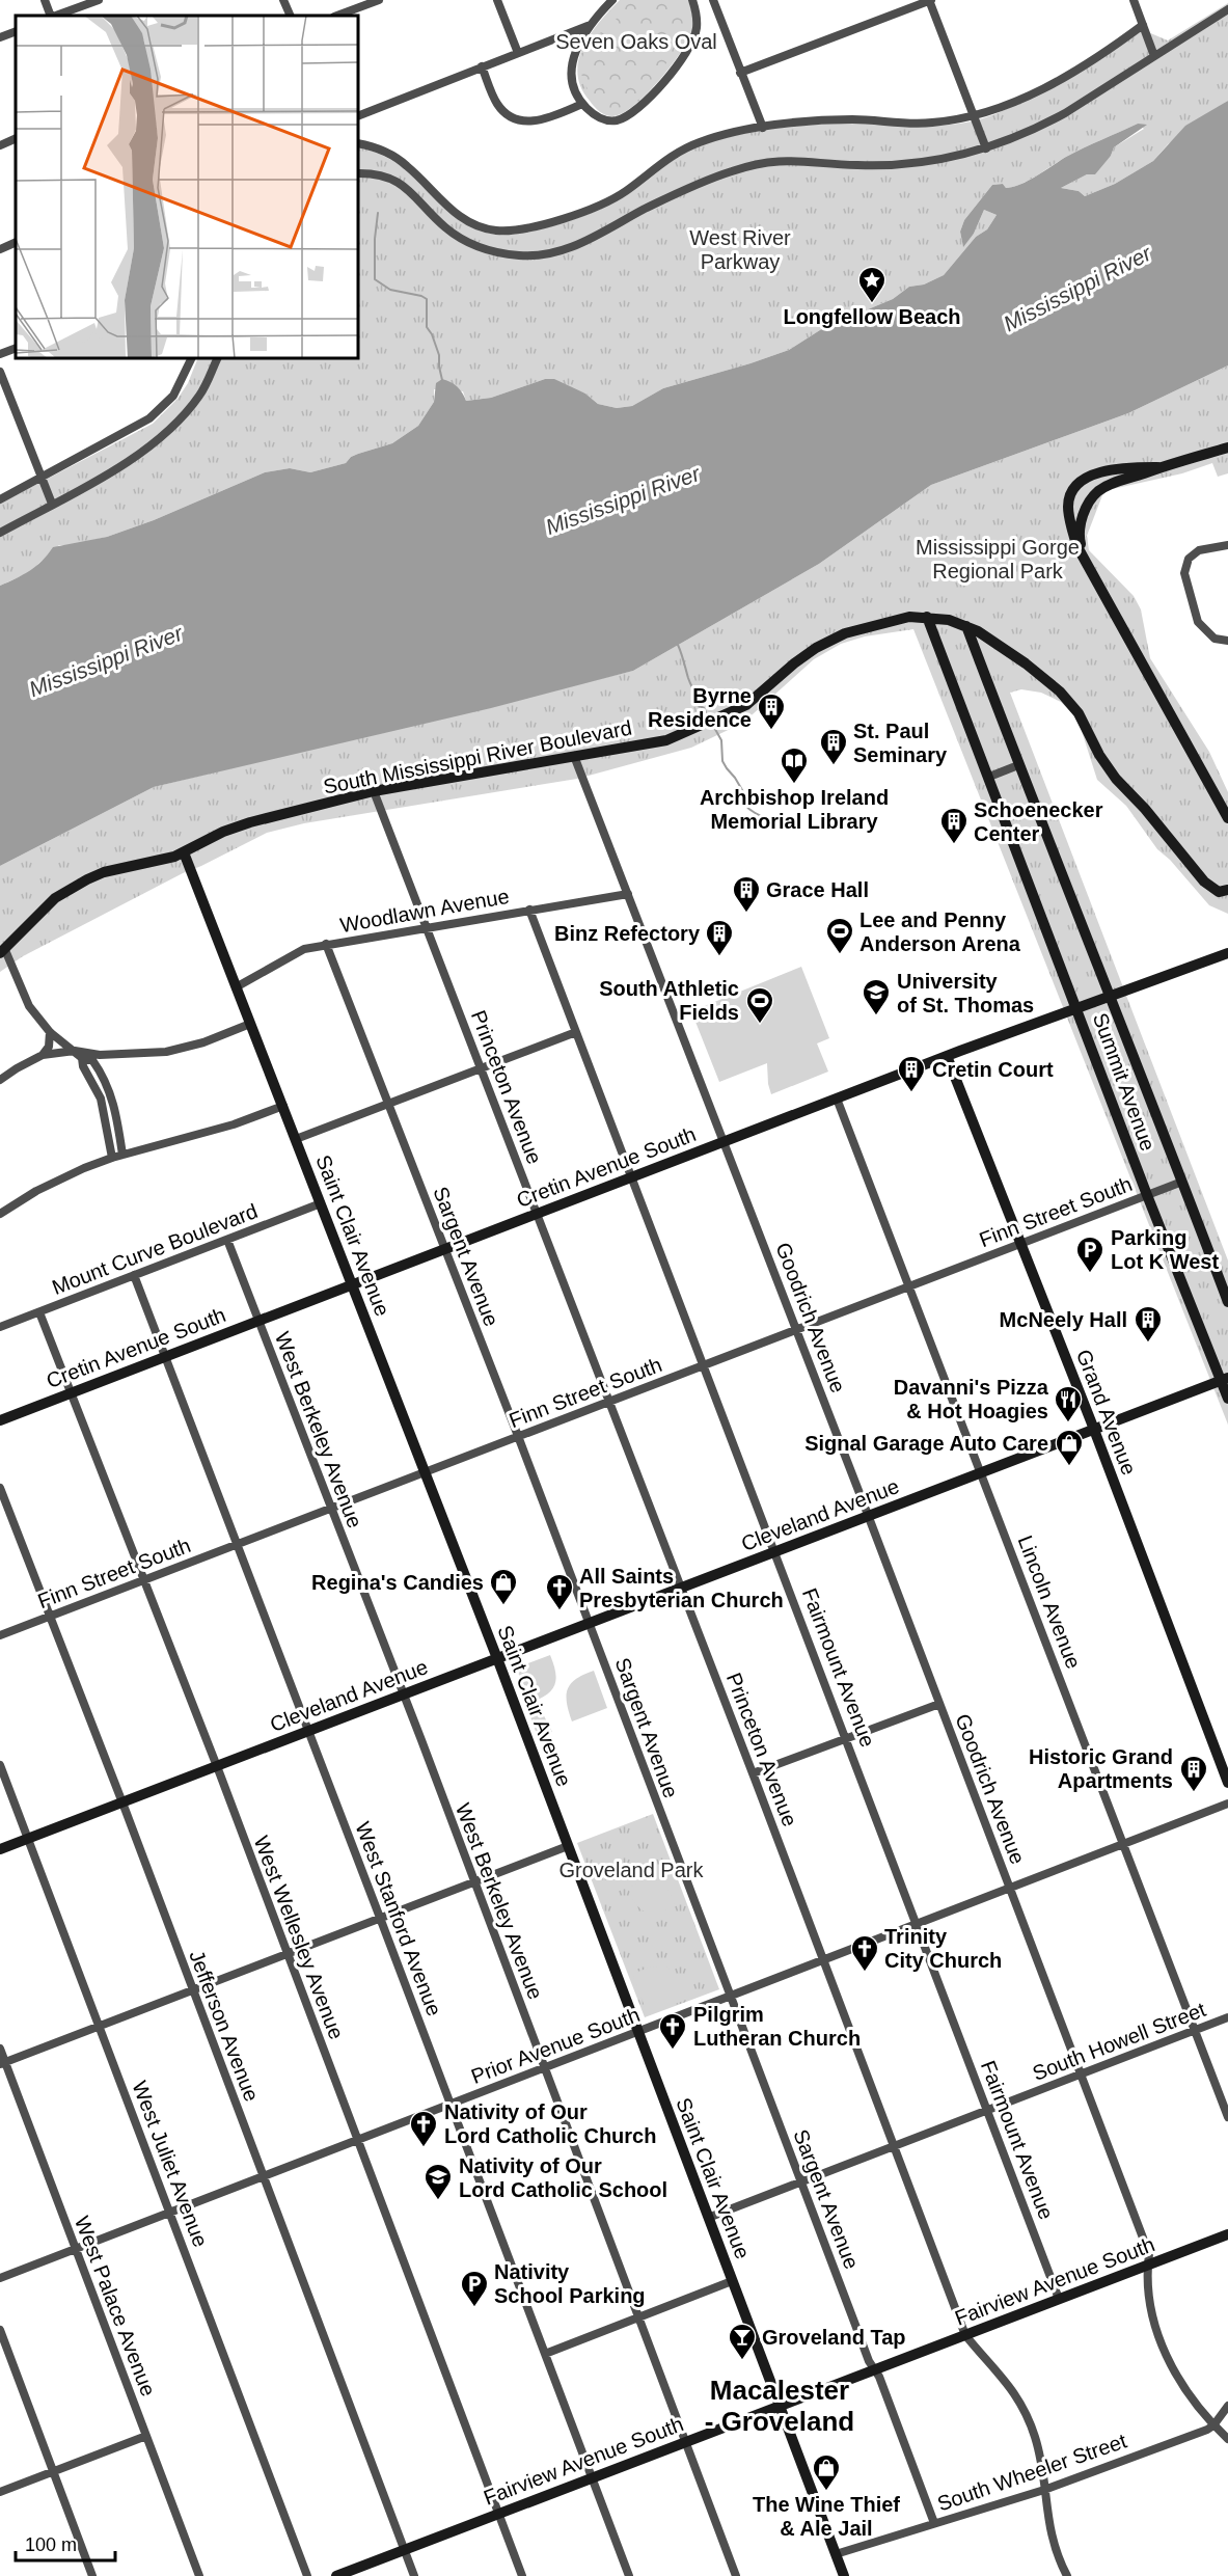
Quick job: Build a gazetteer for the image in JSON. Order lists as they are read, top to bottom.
{
  "streets": {
    "street": [
      "South Mississippi River Boulevard",
      "Woodlawn Avenue",
      "Summit Avenue",
      "Princeton Avenue",
      "Cretin Avenue South",
      "Finn Street South",
      "Saint Clair Avenue",
      "Mount Curve Boulevard",
      "Sargent Avenue",
      "Goodrich Avenue",
      "Grand Avenue",
      "West Berkeley Avenue",
      "Cleveland Avenue",
      "Lincoln Avenue",
      "Fairmount Avenue",
      "West Stanford Avenue",
      "West Wellesley Avenue",
      "Jefferson Avenue",
      "South Howell Street",
      "Prior Avenue South",
      "West Juliet Avenue",
      "Fairview Avenue South",
      "West Palace Avenue",
      "South Wheeler Street"
    ]
  },
  "crossings": [
    ["South Mississippi River Boulevard", "Summit Avenue"],
    ["South Mississippi River Boulevard", "Princeton Avenue"],
    ["South Mississippi River Boulevard", "Saint Clair Avenue"],
    ["South Mississippi River Boulevard", "Goodrich Avenue"],
    ["Woodlawn Avenue", "Princeton Avenue"],
    ["Woodlawn Avenue", "Saint Clair Avenue"],
    ["Woodlawn Avenue", "Sargent Avenue"],
    ["Woodlawn Avenue", "Goodrich Avenue"],
    ["Woodlawn Avenue", "Fairmount Avenue"],
    ["Summit Avenue", "Cretin Avenue South"],
    ["Summit Avenue", "Finn Street South"],
    ["Summit Avenue", "Cleveland Avenue"],
    ["Princeton Avenue", "Cretin Avenue South"],
    ["Princeton Avenue", "Finn Street South"],
    ["Princeton Avenue", "Cleveland Avenue"],
    ["Princeton Avenue", "South Howell Street"],
    ["Princeton Avenue", "Prior Avenue South"],
    ["Princeton Avenue", "Fairview Avenue South"],
    ["Princeton Avenue", "South Wheeler Street"],
    ["Cretin Avenue South", "Saint Clair Avenue"],
    ["Cretin Avenue South", "Sargent Avenue"],
    ["Cretin Avenue South", "Goodrich Avenue"],
    ["Cretin Avenue South", "Grand Avenue"],
    ["Cretin Avenue South", "West Berkeley Avenue"],
    ["Cretin Avenue South", "Lincoln Avenue"],
    ["Cretin Avenue South", "Fairmount Avenue"],
    ["Cretin Avenue South", "West Stanford Avenue"],
    ["Cretin Avenue South", "West Wellesley Avenue"],
    ["Finn Street South", "Saint Clair Avenue"],
    ["Finn Street South", "Sargent Avenue"],
    ["Finn Street South", "Goodrich Avenue"],
    ["Finn Street South", "Grand Avenue"],
    ["Finn Street South", "West Berkeley Avenue"],
    ["Finn Street South", "Lincoln Avenue"],
    ["Finn Street South", "Fairmount Avenue"],
    ["Finn Street South", "West Stanford Avenue"],
    ["Finn Street South", "West Wellesley Avenue"],
    ["Finn Street South", "Jefferson Avenue"],
    ["Saint Clair Avenue", "Mount Curve Boulevard"],
    ["Saint Clair Avenue", "Cleveland Avenue"],
    ["Saint Clair Avenue", "South Howell Street"],
    ["Saint Clair Avenue", "Prior Avenue South"],
    ["Saint Clair Avenue", "Fairview Avenue South"],
    ["Saint Clair Avenue", "South Wheeler Street"],
    ["Mount Curve Boulevard", "West Berkeley Avenue"],
    ["Mount Curve Boulevard", "West Stanford Avenue"],
    ["Mount Curve Boulevard", "West Wellesley Avenue"],
    ["Sargent Avenue", "Cleveland Avenue"],
    ["Sargent Avenue", "South Howell Street"],
    ["Sargent Avenue", "Prior Avenue South"],
    ["Sargent Avenue", "Fairview Avenue South"],
    ["Sargent Avenue", "South Wheeler Street"],
    ["Goodrich Avenue", "Cleveland Avenue"],
    ["Goodrich Avenue", "South Howell Street"],
    ["Goodrich Avenue", "Prior Avenue South"],
    ["Goodrich Avenue", "Fairview Avenue South"],
    ["Goodrich Avenue", "South Wheeler Street"],
    ["Grand Avenue", "Cleveland Avenue"],
    ["West Berkeley Avenue", "Cleveland Avenue"],
    ["West Berkeley Avenue", "Prior Avenue South"],
    ["West Berkeley Avenue", "Fairview Avenue South"],
    ["Cleveland Avenue", "Lincoln Avenue"],
    ["Cleveland Avenue", "Fairmount Avenue"],
    ["Cleveland Avenue", "West Stanford Avenue"],
    ["Cleveland Avenue", "West Wellesley Avenue"],
    ["Cleveland Avenue", "Jefferson Avenue"],
    ["Cleveland Avenue", "West Juliet Avenue"],
    ["Lincoln Avenue", "South Howell Street"],
    ["Lincoln Avenue", "Prior Avenue South"],
    ["Fairmount Avenue", "South Howell Street"],
    ["Fairmount Avenue", "Prior Avenue South"],
    ["Fairmount Avenue", "Fairview Avenue South"],
    ["West Stanford Avenue", "Prior Avenue South"],
    ["West Stanford Avenue", "Fairview Avenue South"],
    ["West Wellesley Avenue", "Prior Avenue South"],
    ["West Wellesley Avenue", "Fairview Avenue South"],
    ["Jefferson Avenue", "Prior Avenue South"],
    ["Jefferson Avenue", "Fairview Avenue South"],
    ["Prior Avenue South", "West Juliet Avenue"],
    ["Prior Avenue South", "West Palace Avenue"]
  ],
  "districts": ["Macalester - Groveland"],
  "water": ["Mississippi River"],
  "parks": [
    "Seven Oaks Oval",
    "West River Parkway",
    "Mississippi Gorge Regional Park",
    "Groveland Park"
  ],
  "places": {
    "place": ["Longfellow Beach"],
    "building": [
      "Byrne Residence",
      "St. Paul Seminary",
      "Schoenecker Center",
      "Grace Hall",
      "Binz Refectory",
      "Cretin Court",
      "McNeely Hall",
      "Historic Grand Apartments"
    ],
    "library": ["Archbishop Ireland Memorial Library"],
    "sports": ["Lee and Penny Anderson Arena", "South Athletic Fields"],
    "school or university": ["University of St. Thomas", "Nativity of Our Lord Catholic School"],
    "parking": ["Parking Lot K West", "Nativity School Parking"],
    "restaurant": ["Davanni's Pizza & Hot Hoagies"],
    "shop": ["Signal Garage Auto Care", "Regina's Candies", "The Wine Thief & Ale Jail"],
    "church": [
      "All Saints Presbyterian Church",
      "Trinity City Church",
      "Pilgrim Lutheran Church",
      "Nativity of Our Lord Catholic Church"
    ],
    "bar": ["Groveland Tap"]
  },
  "scale_bar": "100 m"
}
